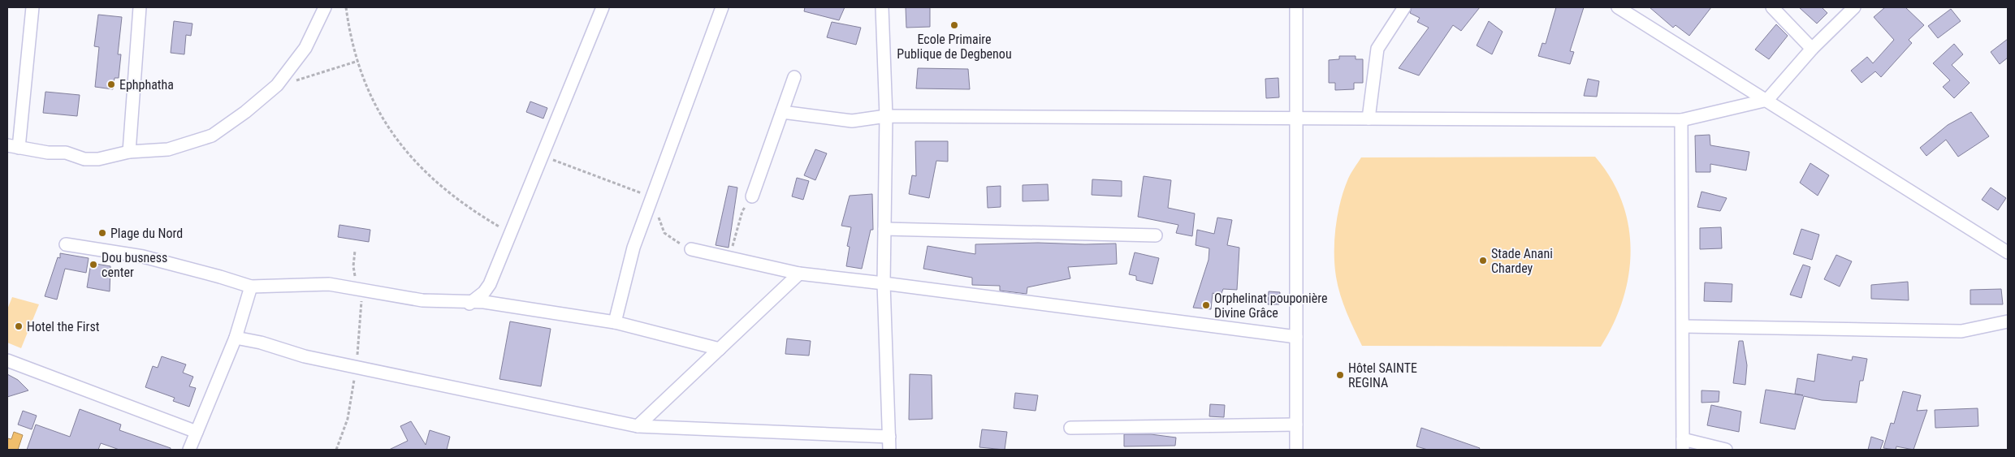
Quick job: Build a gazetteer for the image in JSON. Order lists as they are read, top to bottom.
{
  "places": [
    "Ecole Primaire Publique de Degbenou",
    "Ephphatha",
    "Plage du Nord",
    "Stade Anani Chardey",
    "Dou busness center",
    "Orphelinat pouponière Divine Grâce",
    "Hotel the First",
    "Hôtel SAINTE REGINA"
  ]
}
